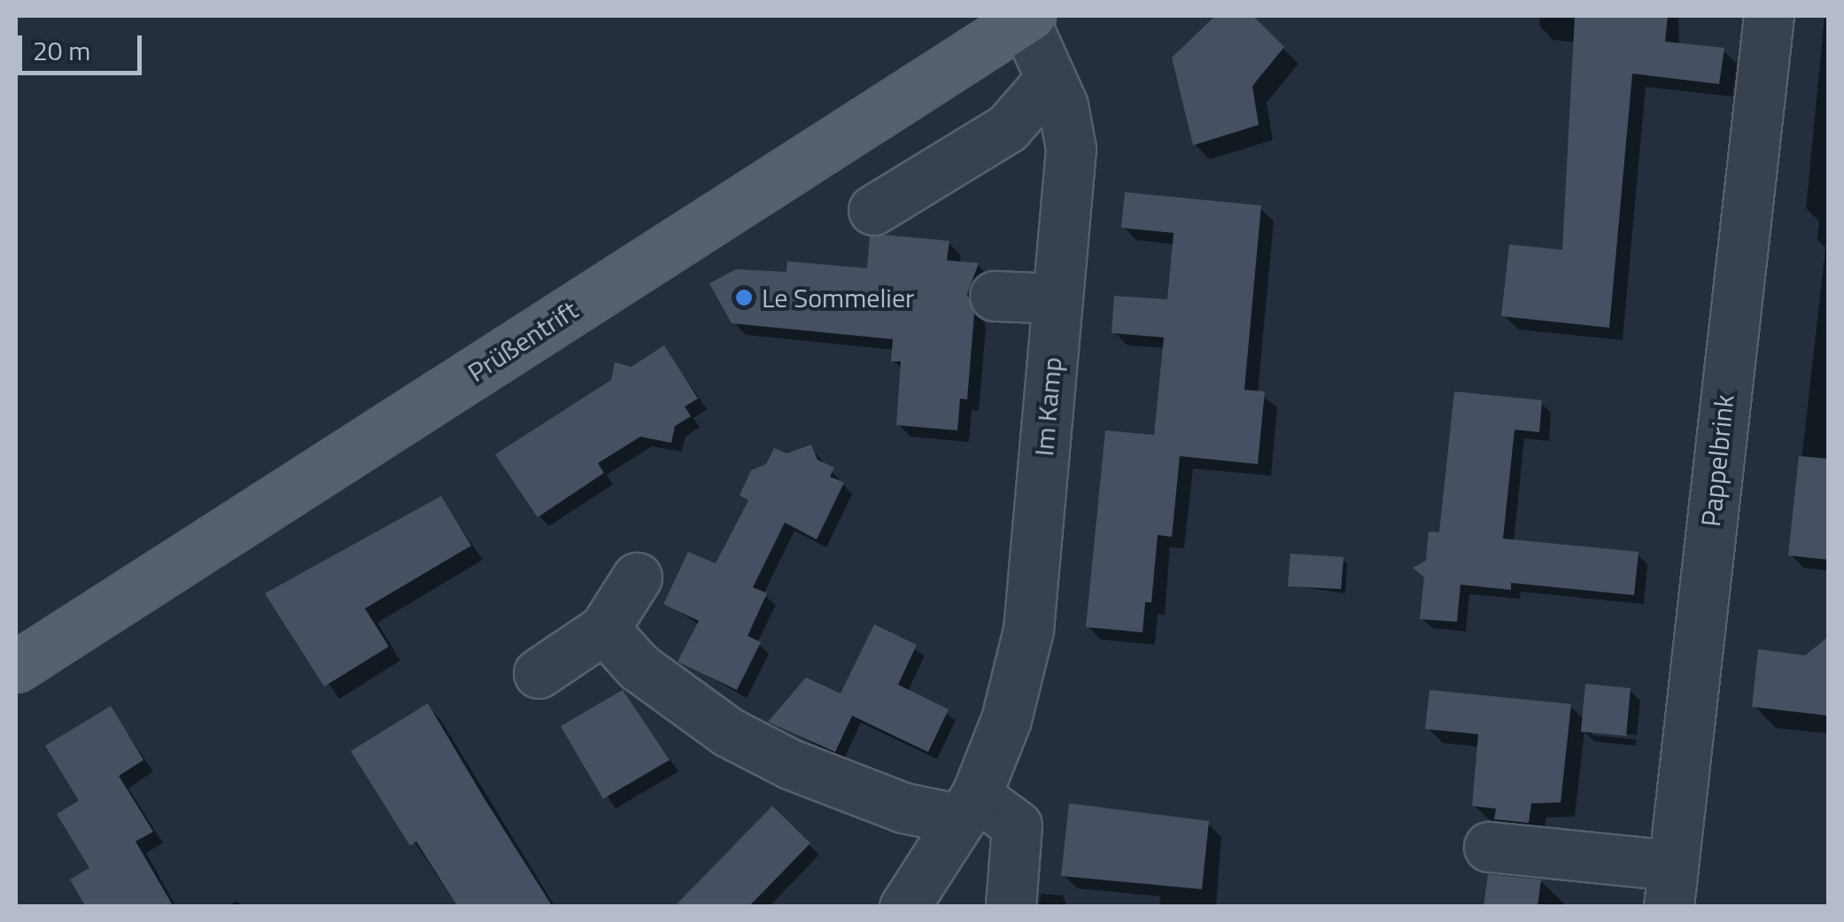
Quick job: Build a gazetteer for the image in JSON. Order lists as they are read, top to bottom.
{
  "streets": {
    "main road": ["Prüßentrift"],
    "street": ["Im Kamp", "Pappelbrink"]
  },
  "crossings": [
    ["Prüßentrift", "Im Kamp"]
  ],
  "places": ["Le Sommelier"],
  "scale_bar": "20 m"
}
